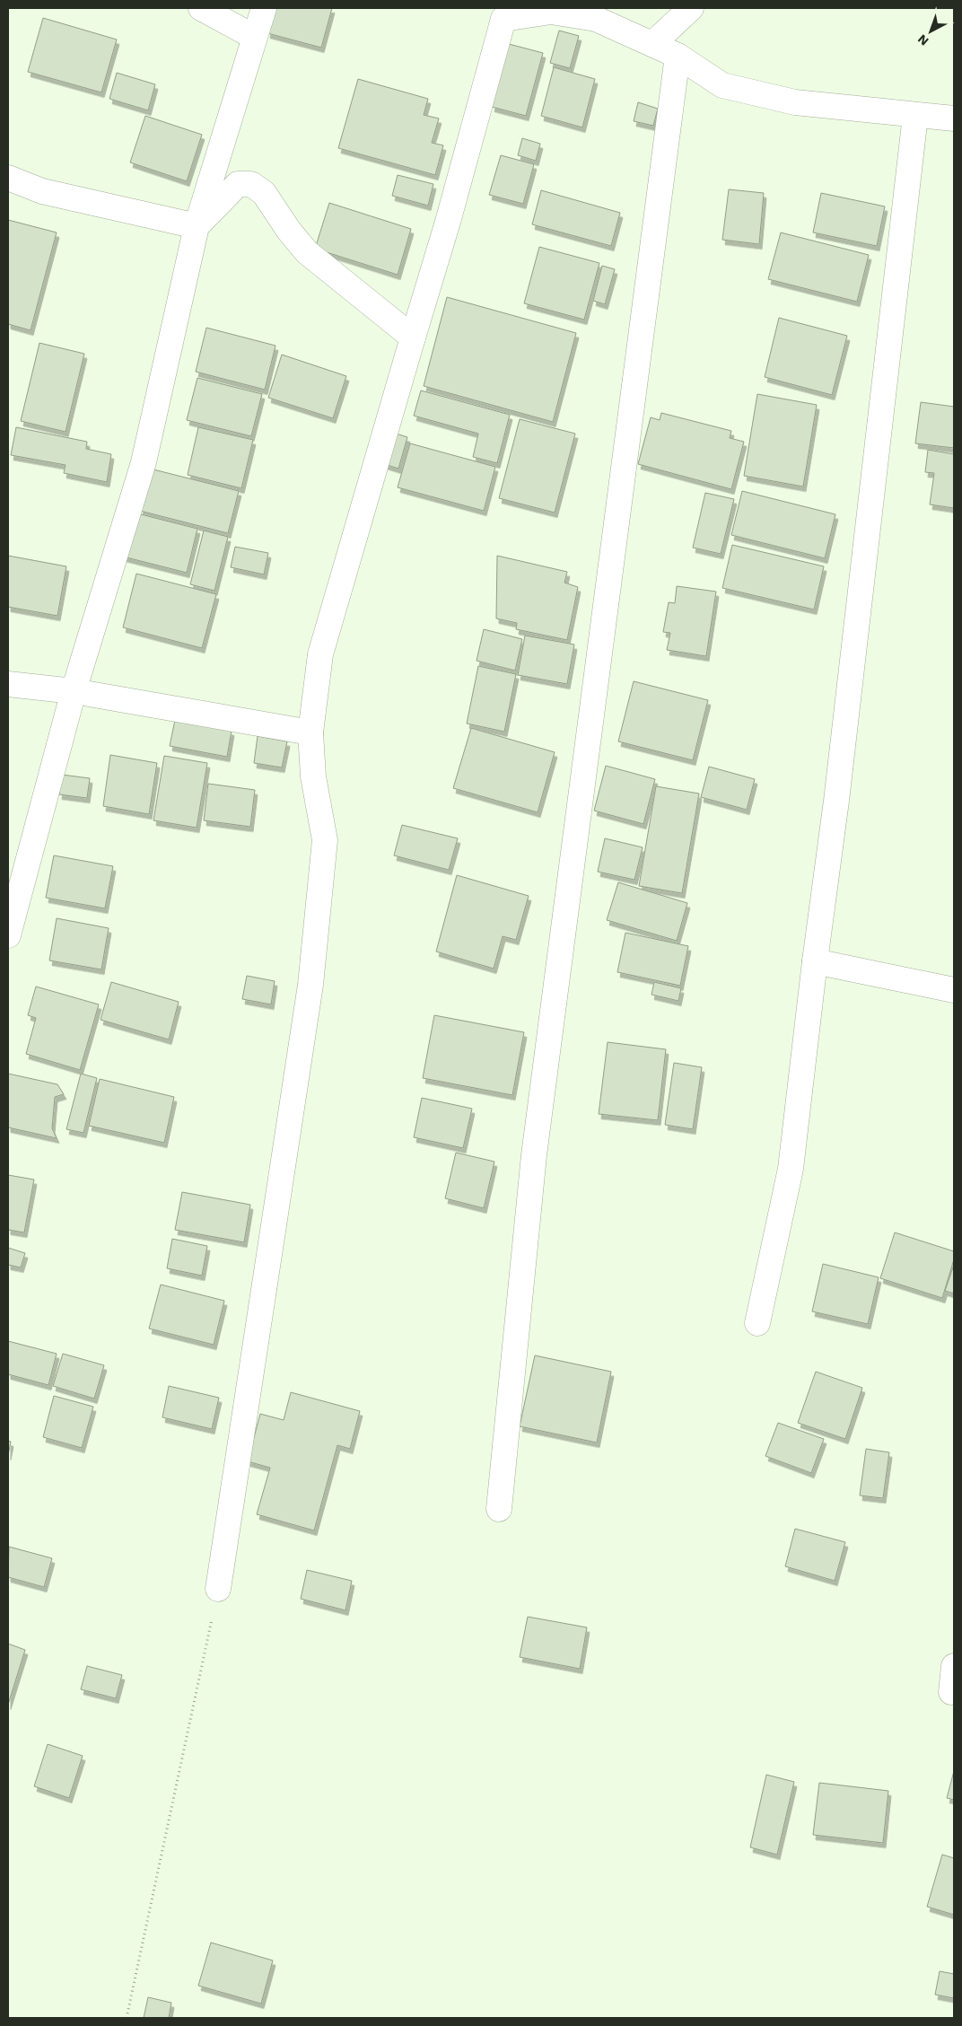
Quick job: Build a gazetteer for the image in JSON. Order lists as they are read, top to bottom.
{
  "north": "bottom left"
}
